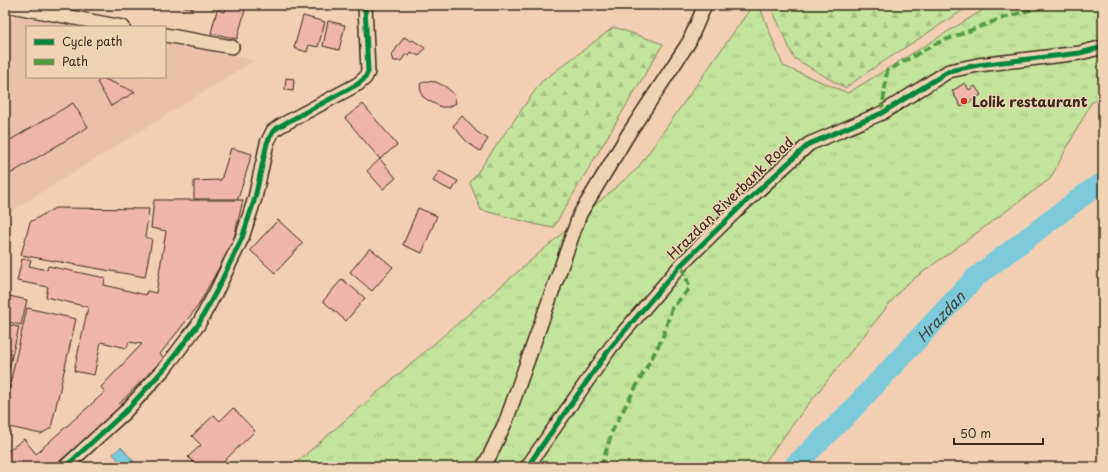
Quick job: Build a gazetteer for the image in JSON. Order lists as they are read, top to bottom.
{
  "streets": {
    "street": ["Hrazdan Riverbank Road"]
  },
  "water": ["Hrazdan"],
  "places": ["Lolik restaurant"],
  "legend": ["Cycle path", "Path"],
  "scale_bar": "50 m"
}
